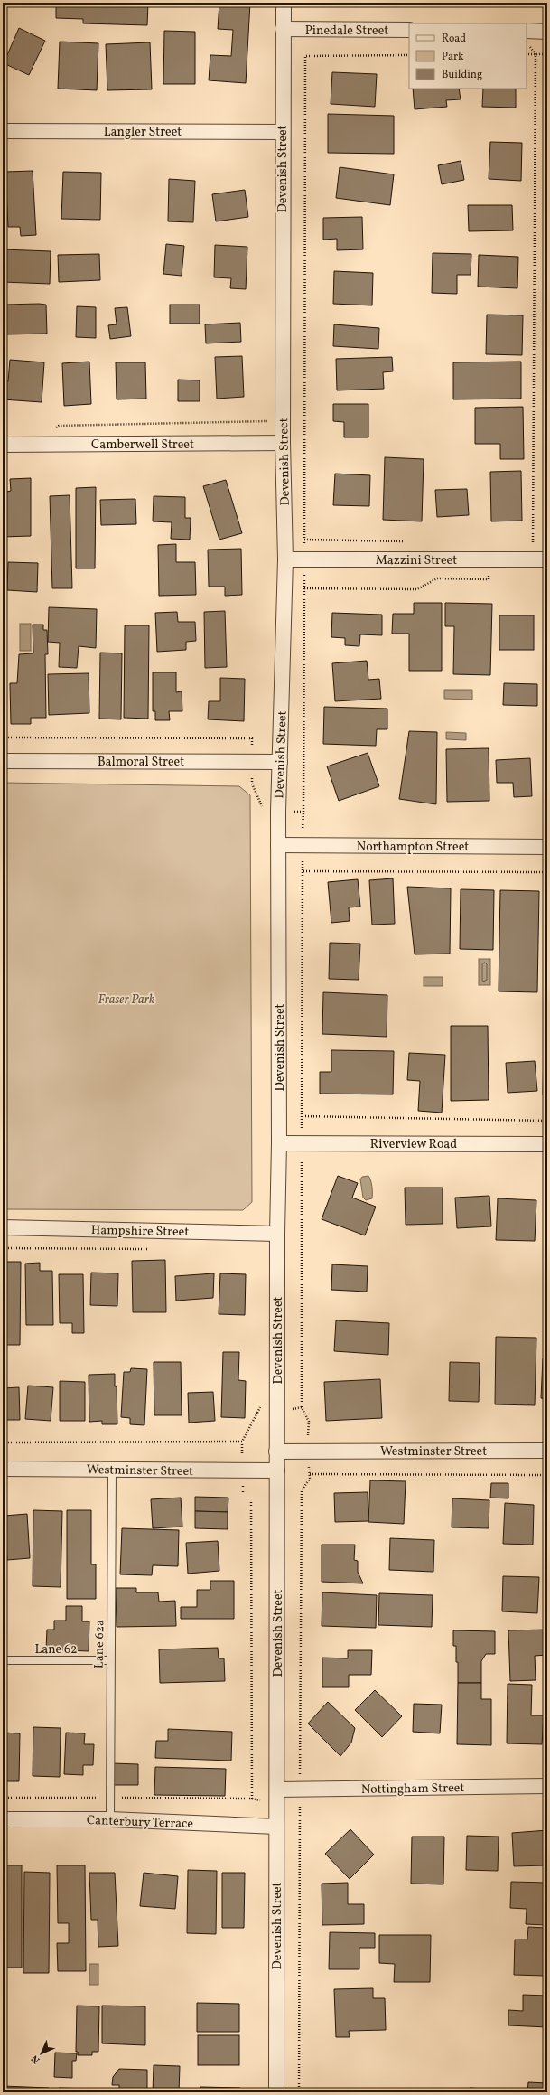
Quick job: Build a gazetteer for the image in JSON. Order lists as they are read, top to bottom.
{
  "streets": {
    "street": [
      "Pinedale Street",
      "Langler Street",
      "Devenish Street",
      "Camberwell Street",
      "Mazzini Street",
      "Balmoral Street",
      "Northampton Street",
      "Riverview Road",
      "Hampshire Street",
      "Westminster Street",
      "Nottingham Street",
      "Canterbury Terrace"
    ],
    "lane": ["Lane 62a", "Lane 62"]
  },
  "crossings": [
    ["Pinedale Street", "Devenish Street"],
    ["Langler Street", "Devenish Street"],
    ["Devenish Street", "Camberwell Street"],
    ["Devenish Street", "Mazzini Street"],
    ["Devenish Street", "Balmoral Street"],
    ["Devenish Street", "Northampton Street"],
    ["Devenish Street", "Riverview Road"],
    ["Devenish Street", "Hampshire Street"],
    ["Devenish Street", "Westminster Street"],
    ["Devenish Street", "Nottingham Street"],
    ["Devenish Street", "Canterbury Terrace"],
    ["Westminster Street", "Lane 62a"],
    ["Lane 62a", "Lane 62"],
    ["Lane 62a", "Canterbury Terrace"]
  ],
  "parks": ["Fraser Park"],
  "legend": ["Road", "Park", "Building"],
  "north": "bottom left"
}
